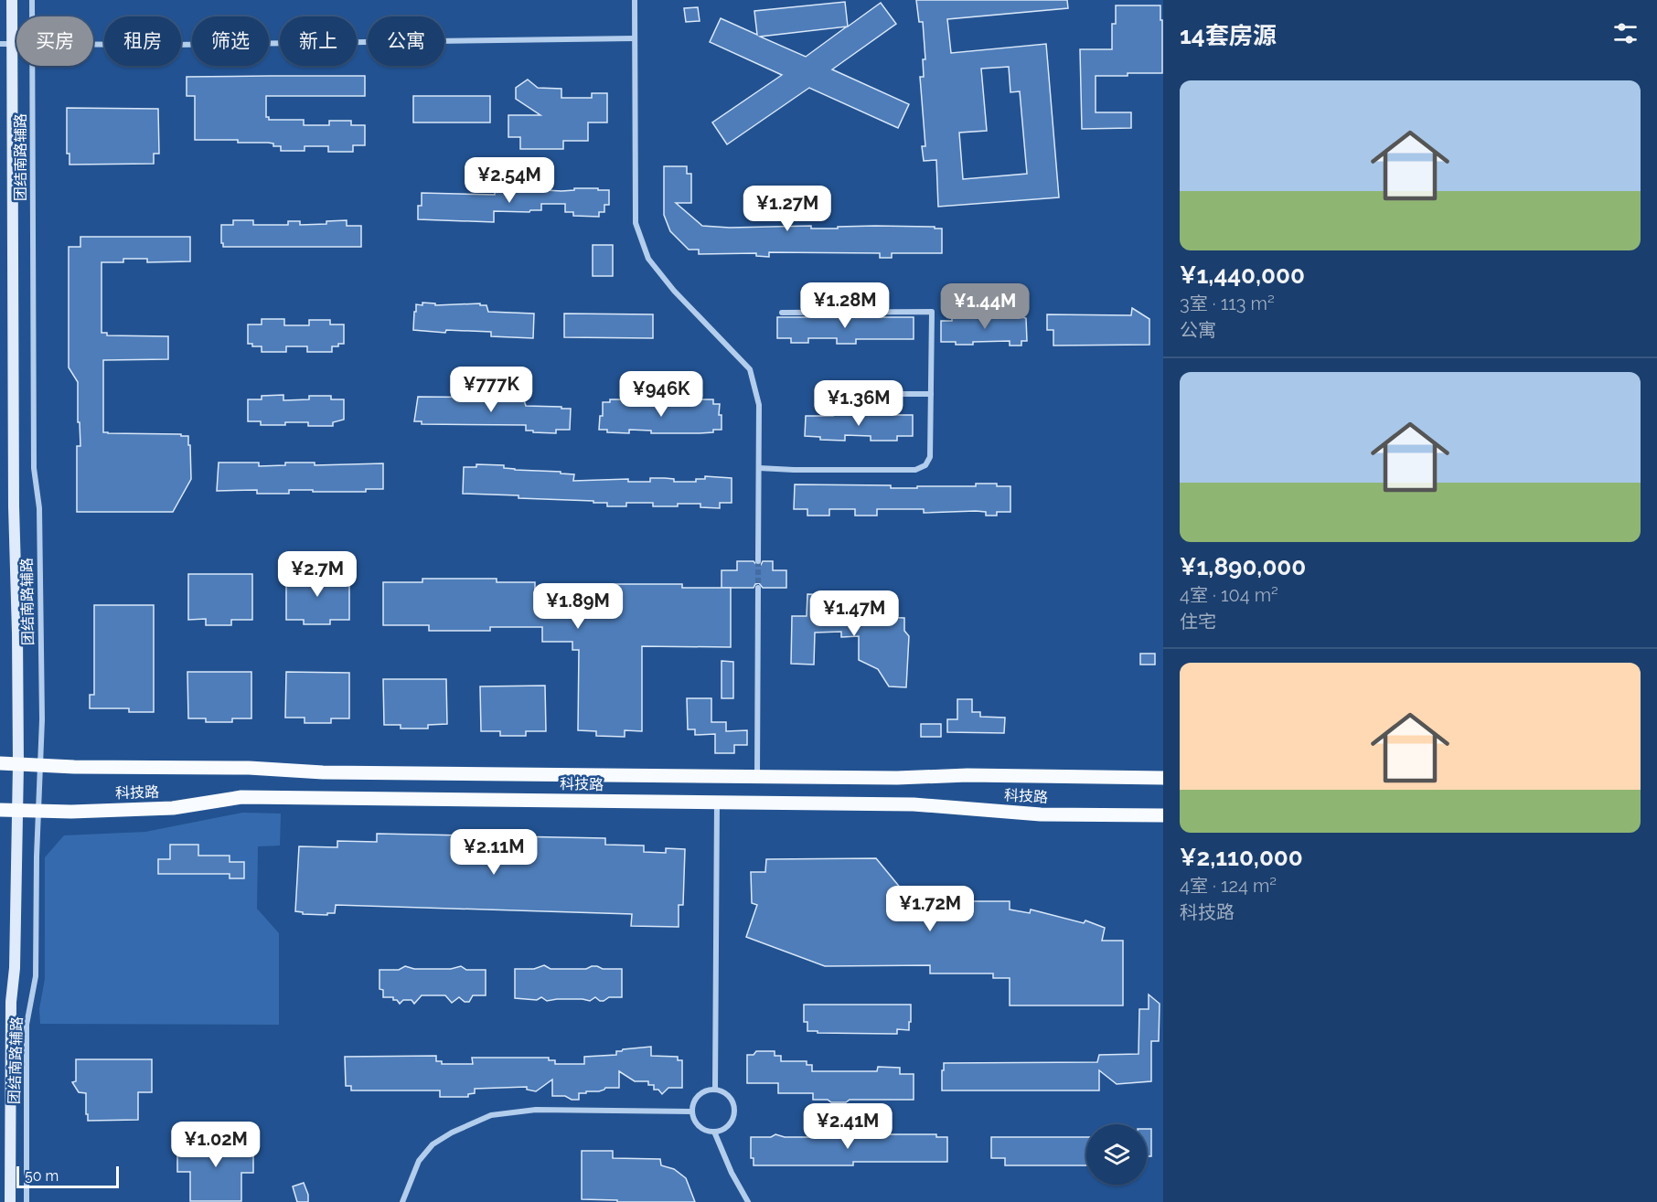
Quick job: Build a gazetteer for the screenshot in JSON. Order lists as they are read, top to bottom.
{
  "streets": {
    "main road": ["科技路"],
    "street": ["团结南路辅路"]
  },
  "crossings": [
    ["团结南路辅路", "科技路"]
  ],
  "scale_bar": "50 m",
  "page": {
    "heading": "14套房源",
    "chip": [
      "买房",
      "租房",
      "筛选",
      "新上",
      "公寓"
    ],
    "list": [
      {
        "name": "¥1,440,000",
        "note": "3室 · 113 m² · 公寓"
      },
      {
        "name": "¥1,890,000",
        "note": "4室 · 104 m² · 住宅"
      },
      {
        "name": "¥2,110,000",
        "note": "4室 · 124 m² · 科技路"
      }
    ],
    "price": [
      "¥2.54M",
      "¥1.27M",
      "¥1.28M",
      "¥1.44M",
      "¥777K",
      "¥946K",
      "¥1.36M",
      "¥2.7M",
      "¥1.89M",
      "¥1.47M",
      "¥2.11M",
      "¥1.72M",
      "¥2.41M",
      "¥1.02M"
    ],
    "scale": "50 m"
  }
}
